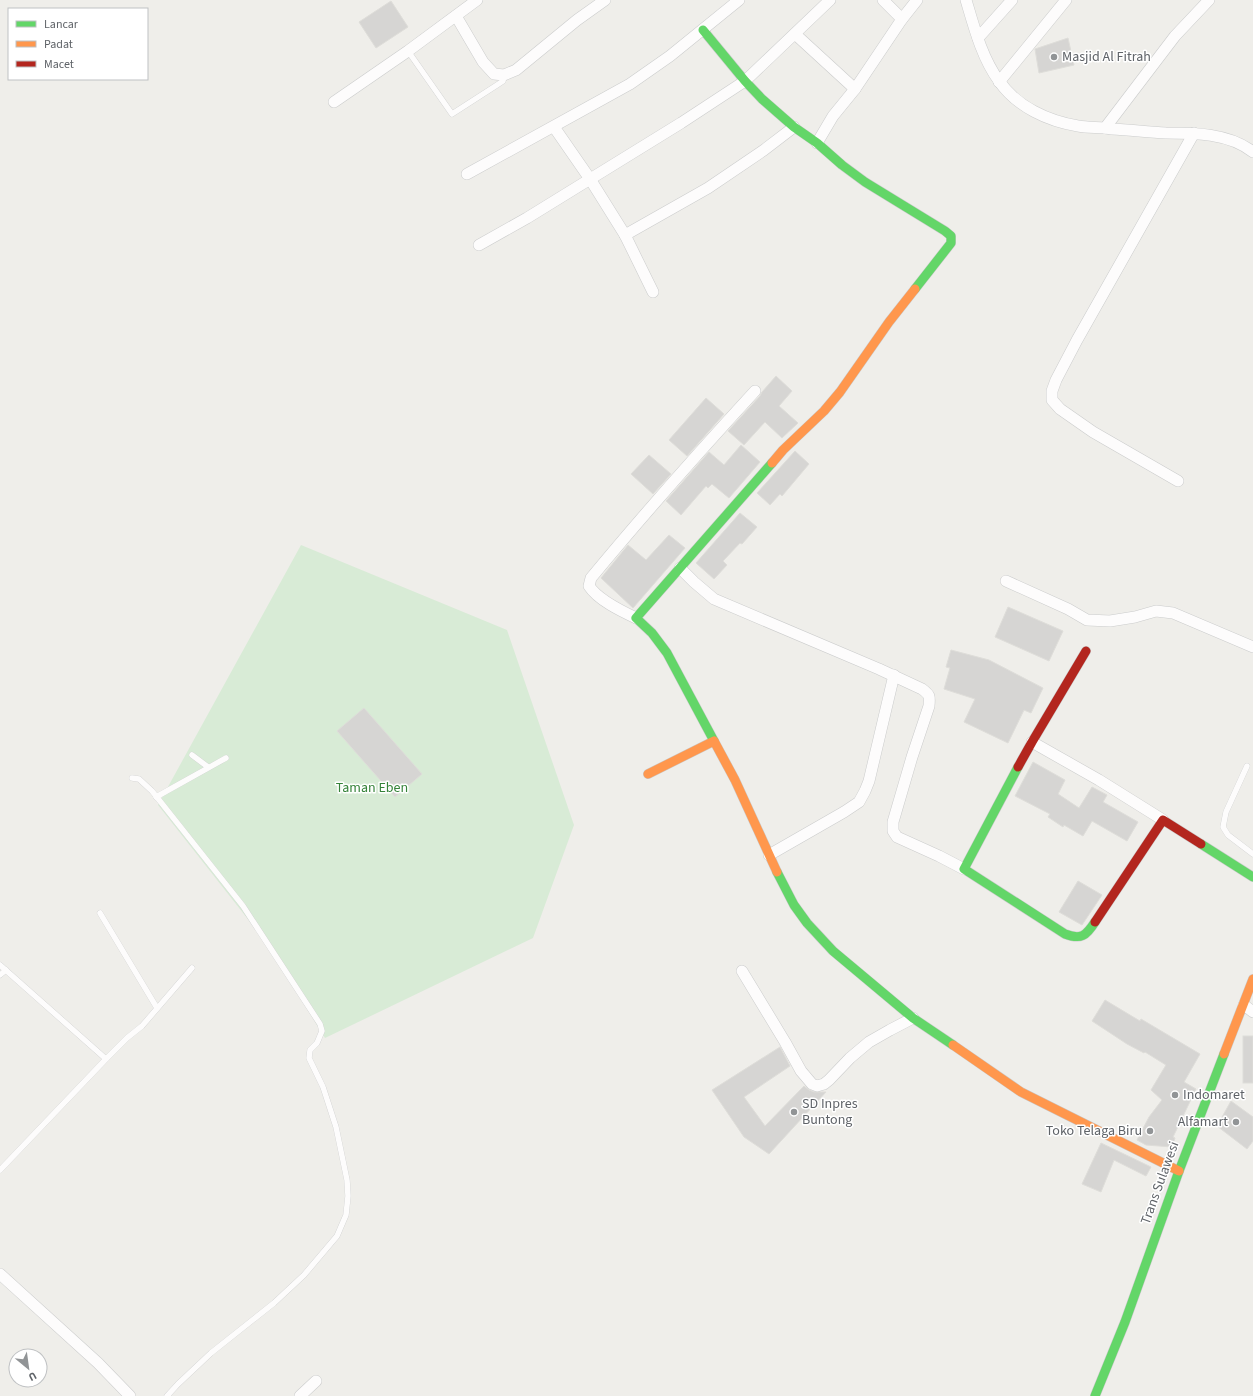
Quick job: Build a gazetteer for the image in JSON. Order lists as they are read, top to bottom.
{
  "streets": {
    "main road": ["Trans Sulawesi"]
  },
  "parks": ["Taman Eben"],
  "places": [
    "Masjid Al Fitrah",
    "Indomaret",
    "SD Inpres Buntong",
    "Alfamart",
    "Toko Telaga Biru"
  ],
  "legend": ["Lancar", "Padat", "Macet"],
  "north": "bottom right"
}
